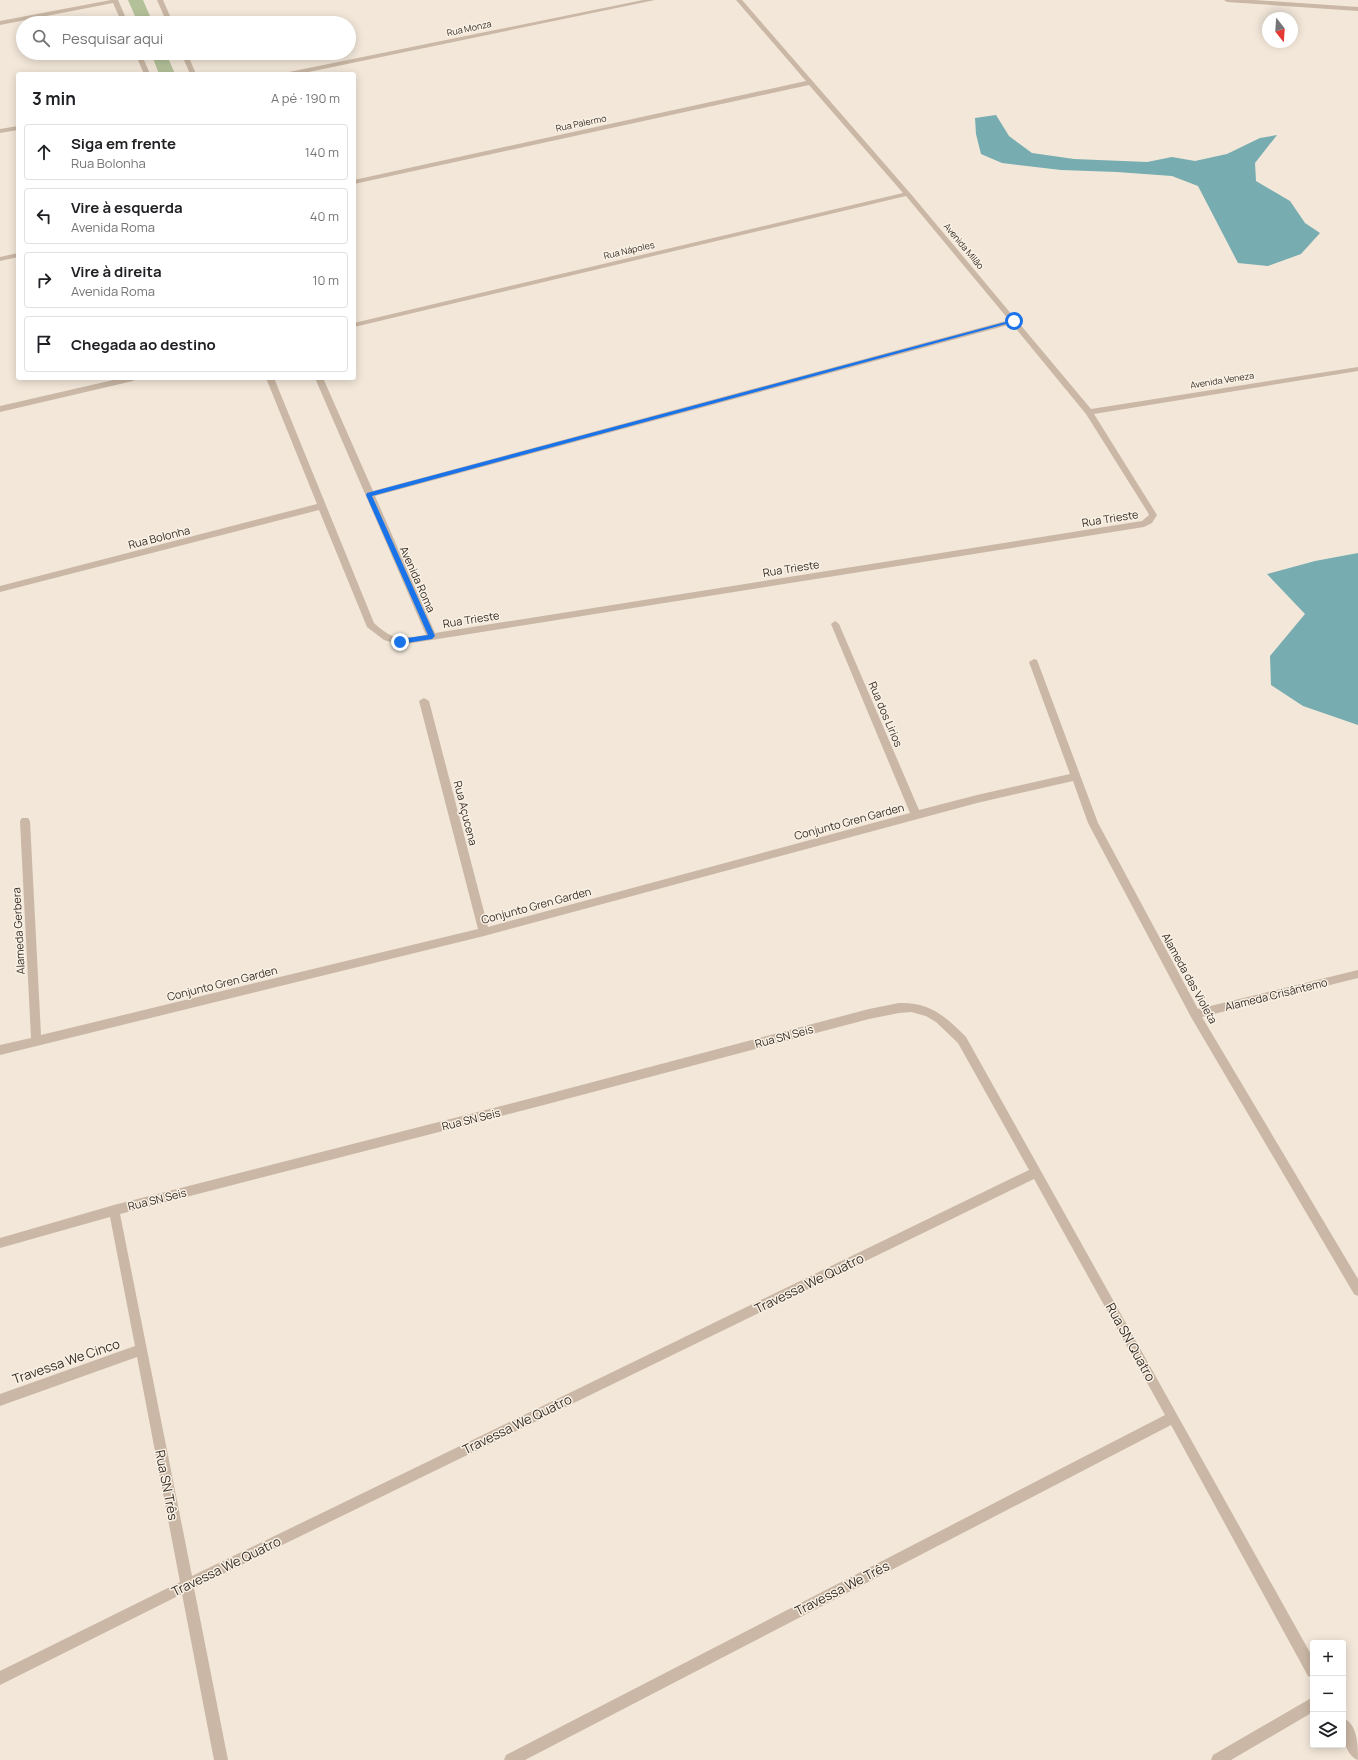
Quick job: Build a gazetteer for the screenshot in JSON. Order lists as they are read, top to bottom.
{
  "streets": {
    "street": [
      "Rua Monza",
      "Rua Palermo",
      "Avenida Milão",
      "Rua Nápoles",
      "Avenida Veneza",
      "Rua Trieste",
      "Rua Bolonha",
      "Avenida Roma",
      "Rua dos Lirios",
      "Rua Açucena",
      "Conjunto Gren Garden",
      "Alameda Gerbera",
      "Alameda das Violeta",
      "Alameda Crisântemo",
      "Rua SN Seis",
      "Travessa We Quatro",
      "Rua SN Quatro",
      "Travessa We Cinco",
      "Rua SN Três",
      "Travessa We Três"
    ]
  },
  "crossings": [
    ["Rua Palermo", "Avenida Milão"],
    ["Avenida Milão", "Rua Nápoles"],
    ["Avenida Milão", "Avenida Veneza"],
    ["Avenida Milão", "Rua Trieste"],
    ["Rua Trieste", "Avenida Roma"],
    ["Rua dos Lirios", "Conjunto Gren Garden"],
    ["Rua Açucena", "Conjunto Gren Garden"],
    ["Conjunto Gren Garden", "Alameda Gerbera"],
    ["Conjunto Gren Garden", "Alameda das Violeta"],
    ["Alameda das Violeta", "Alameda Crisântemo"],
    ["Rua SN Seis", "Rua SN Quatro"],
    ["Rua SN Seis", "Rua SN Três"],
    ["Travessa We Quatro", "Rua SN Quatro"],
    ["Travessa We Quatro", "Rua SN Três"],
    ["Rua SN Quatro", "Travessa We Três"],
    ["Travessa We Cinco", "Rua SN Três"]
  ],
  "north": "bottom",
  "page": {
    "search": "Pesquisar aqui",
    "heading": ["3 min", "A pé · 190 m"],
    "list": [
      ["Siga em frente", "Rua Bolonha", "140 m"],
      ["Vire à esquerda", "Avenida Roma", "40 m"],
      ["Vire à direita", "Avenida Roma", "10 m"],
      "Chegada ao destino"
    ],
    "map_buttons": ["+", "−"]
  }
}
